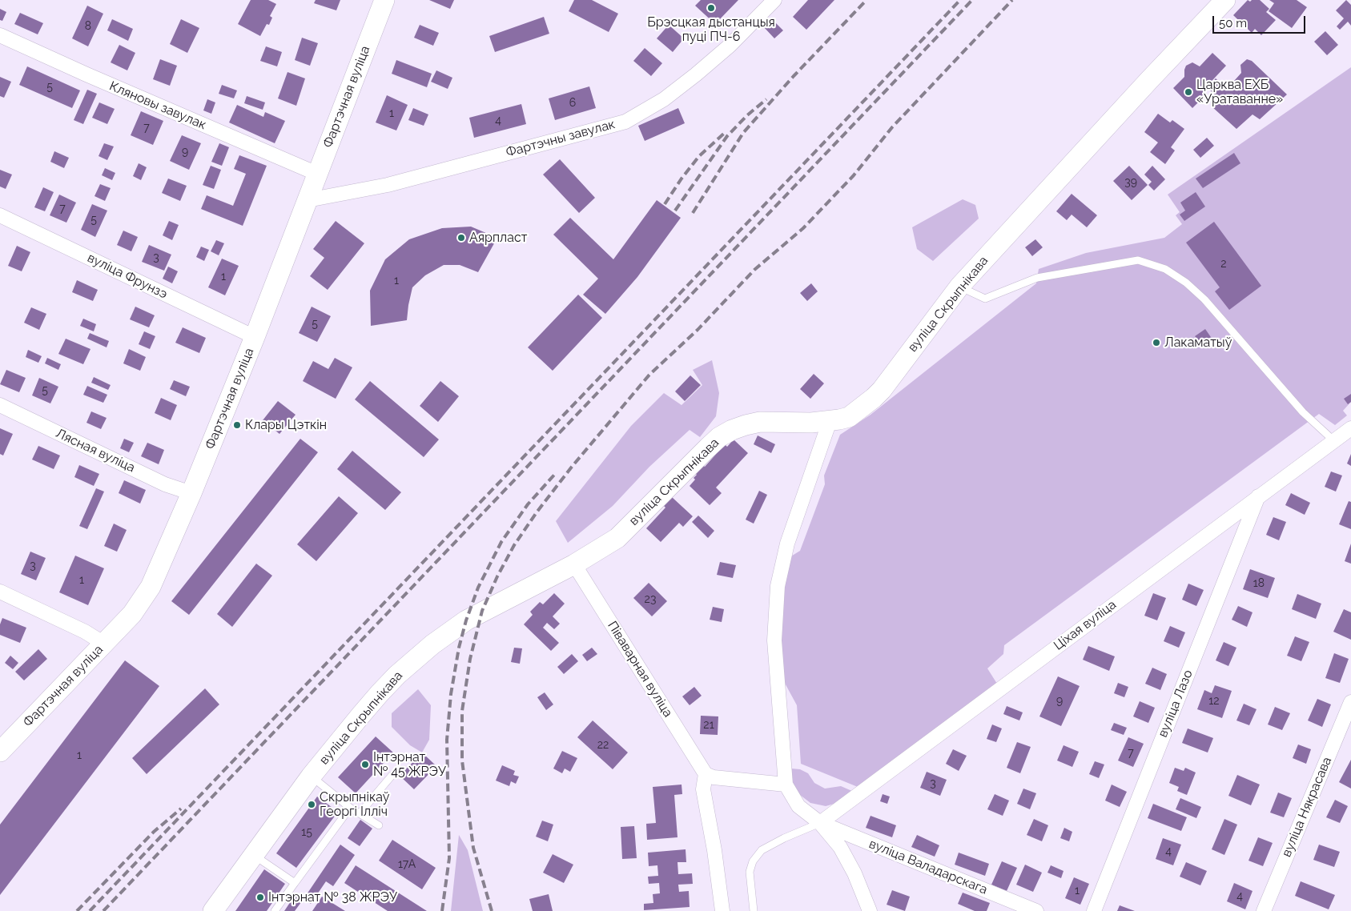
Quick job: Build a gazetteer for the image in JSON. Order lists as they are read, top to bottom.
{
  "streets": {
    "street": [
      "Фартэчная вуліца",
      "Кляновы завулак",
      "Фартэчны завулак",
      "вуліца Фрунзэ",
      "вуліца Скрыпнікава",
      "Лясная вуліца",
      "Ціхая вуліца",
      "Піваварная вуліца",
      "вуліца Лазо",
      "вуліца Някрасава",
      "вуліца Валадарскага"
    ]
  },
  "crossings": [
    ["Фартэчная вуліца", "Кляновы завулак"],
    ["Фартэчная вуліца", "Фартэчны завулак"],
    ["Фартэчная вуліца", "вуліца Фрунзэ"],
    ["Фартэчная вуліца", "Лясная вуліца"],
    ["вуліца Скрыпнікава", "Піваварная вуліца"],
    ["Ціхая вуліца", "вуліца Лазо"],
    ["Ціхая вуліца", "вуліца Валадарскага"]
  ],
  "places": [
    "Брэсцкая дыстанцыя пуці ПЧ-6",
    "Царква ЕХБ «Уратаванне»",
    "Аярпласт",
    "Лакаматыў",
    "Клары Цэткін",
    "Інтэрнат № 45 ЖРЭУ",
    "Скрыпнікаў Георгі Ілліч",
    "Інтэрнат № 38 ЖРЭУ"
  ],
  "house_numbers": [
    "8",
    "5",
    "6",
    "1",
    "4",
    "7",
    "9",
    "39",
    "7",
    "5",
    "3",
    "2",
    "1",
    "1",
    "5",
    "5",
    "3",
    "1",
    "18",
    "23",
    "9",
    "12",
    "21",
    "22",
    "7",
    "1",
    "3",
    "15",
    "4",
    "17А",
    "1",
    "4"
  ],
  "scale_bar": "50 m"
}
